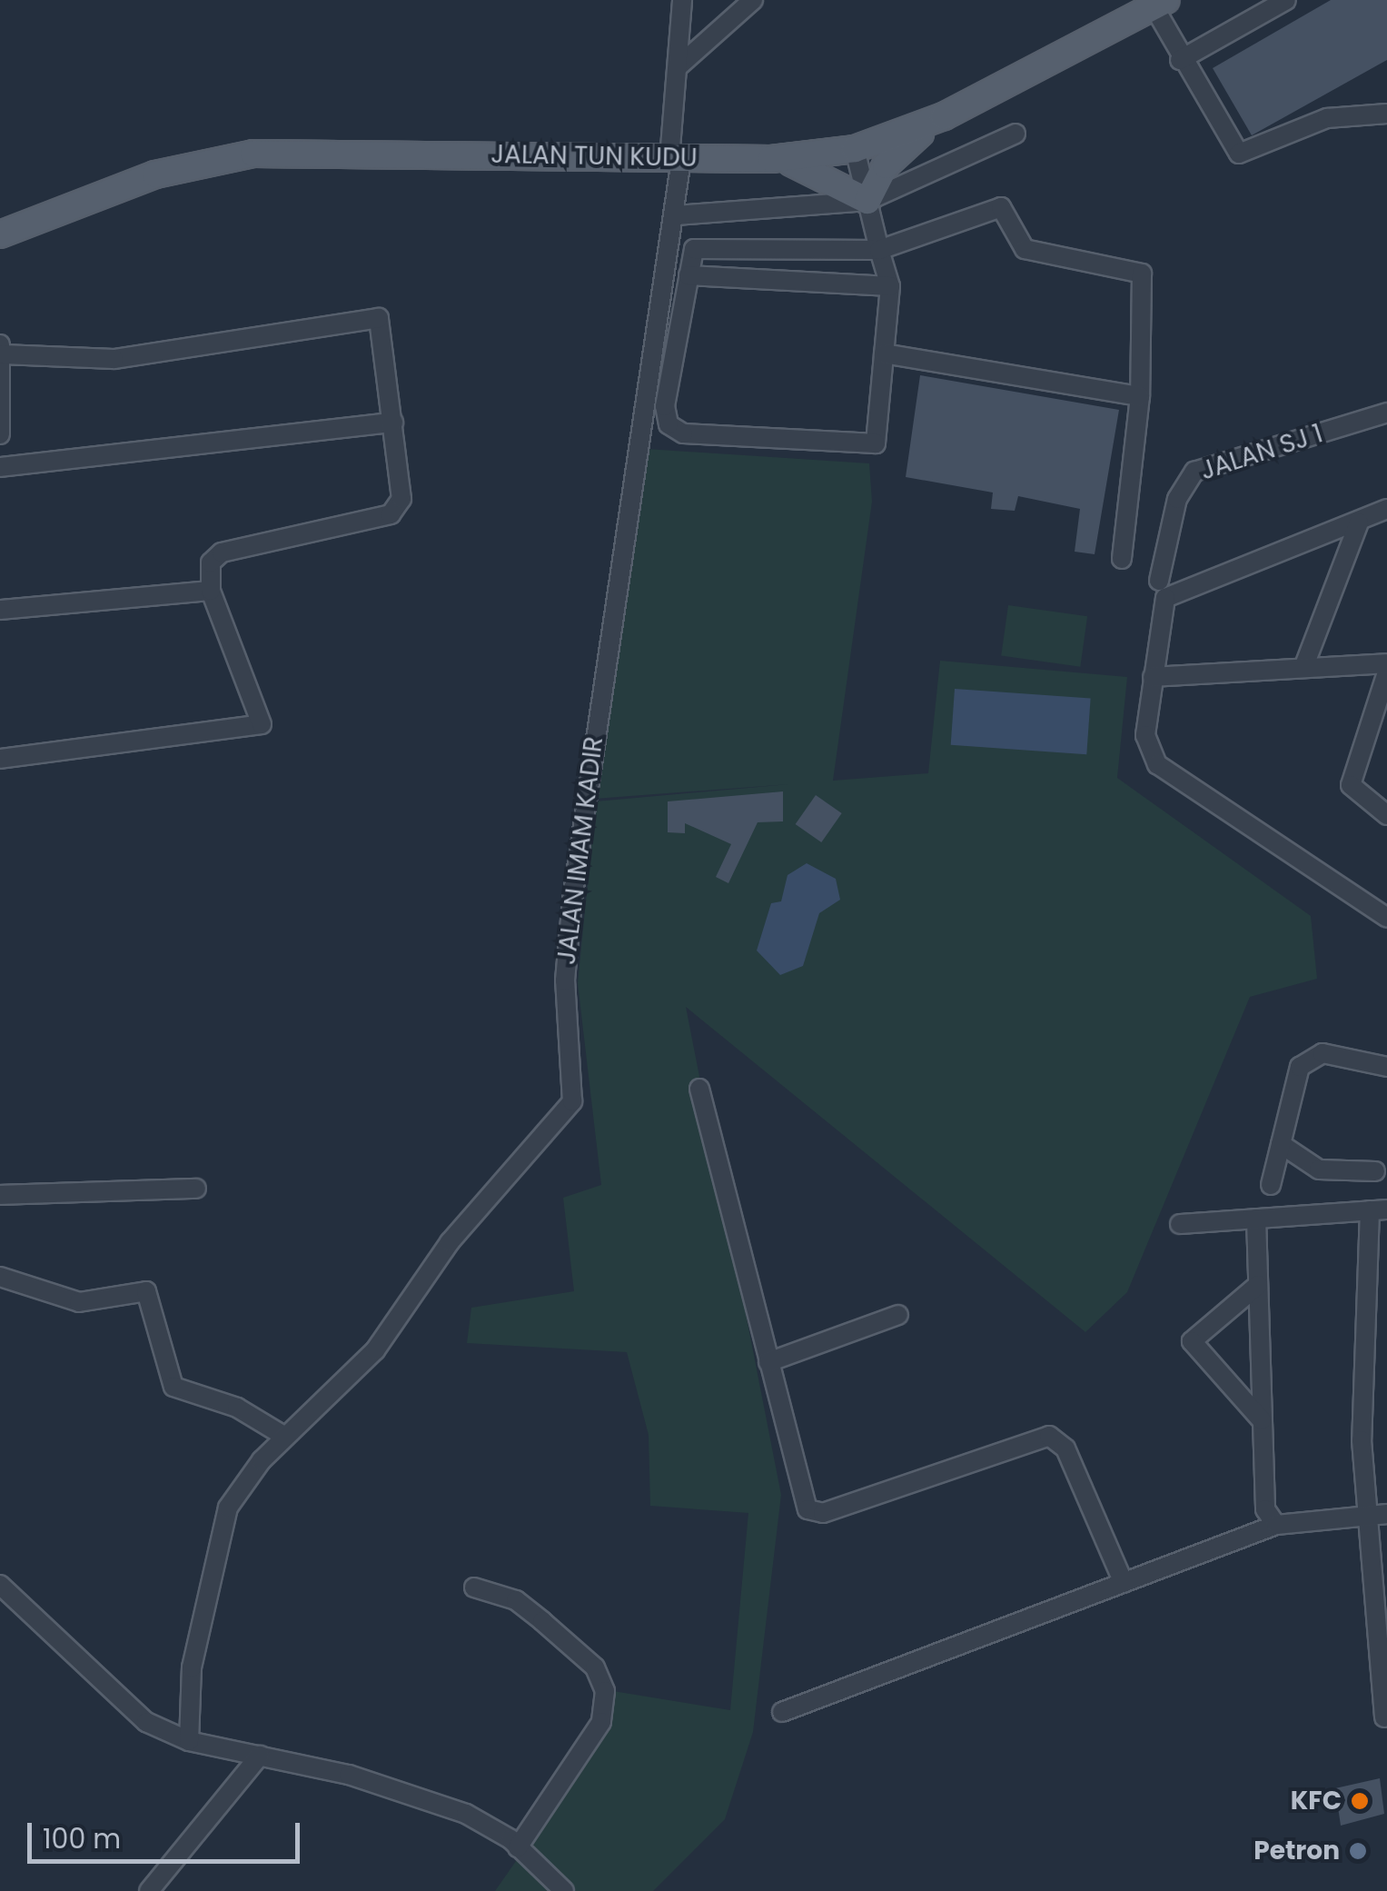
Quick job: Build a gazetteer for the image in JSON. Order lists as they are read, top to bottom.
{
  "streets": {
    "main road": ["JALAN TUN KUDU"],
    "street": ["JALAN SJ 1", "JALAN IMAM KADIR"]
  },
  "crossings": [
    ["JALAN TUN KUDU", "JALAN IMAM KADIR"]
  ],
  "places": ["KFC", "Petron"],
  "scale_bar": "100 m"
}
